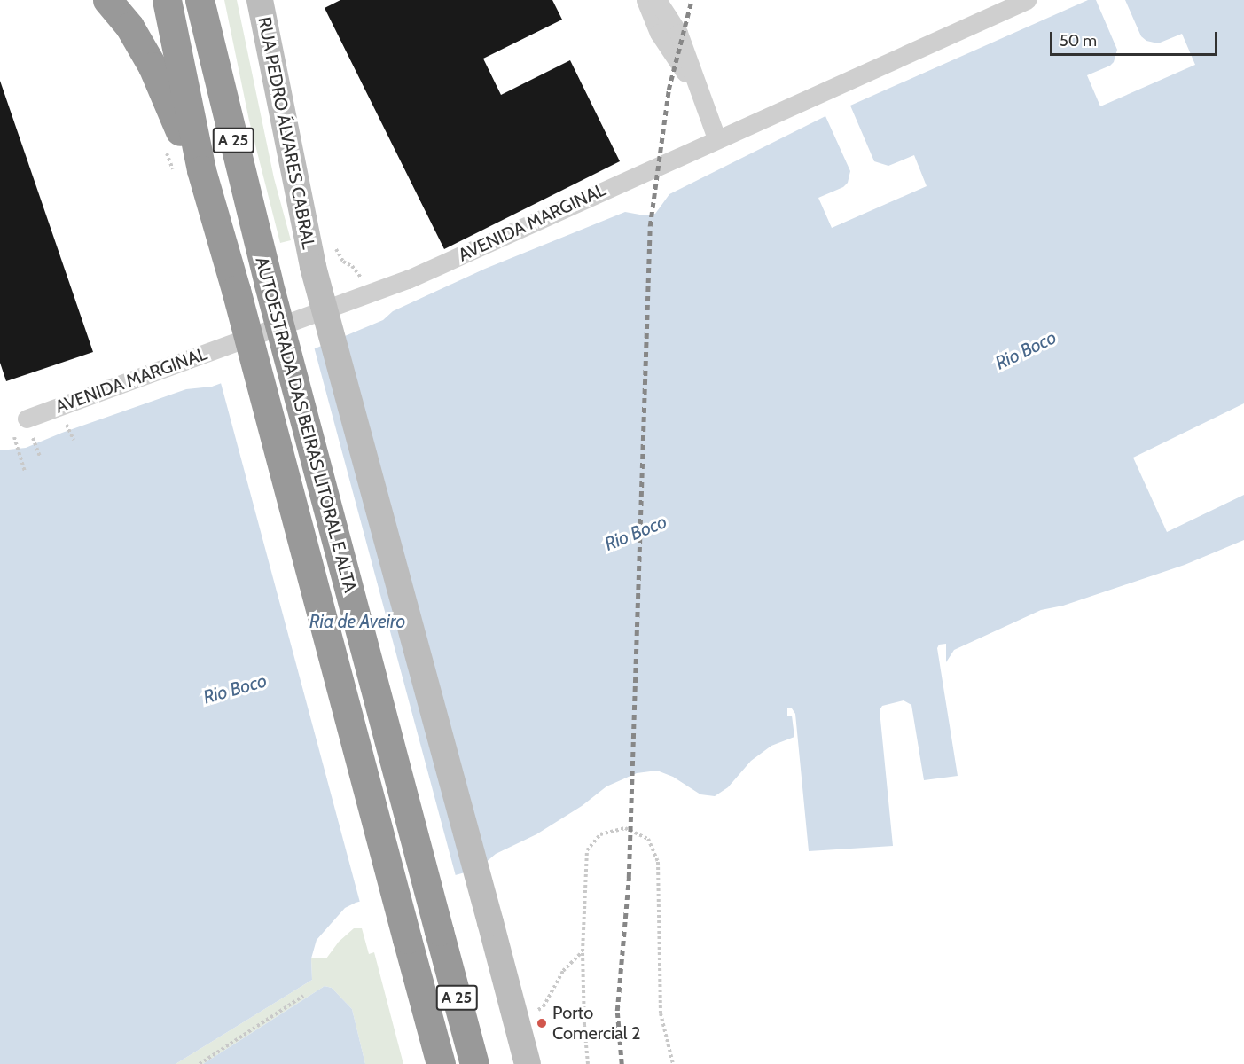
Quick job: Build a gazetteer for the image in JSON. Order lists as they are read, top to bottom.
{
  "streets": {
    "highway": ["A 25", "AUTOESTRADA DAS BEIRAS LITORAL E ALTA"],
    "street": ["RUA PEDRO ÁLVARES CABRAL", "AVENIDA MARGINAL"]
  },
  "water": ["Rio Boco", "Ria de Aveiro"],
  "places": ["Porto Comercial 2"],
  "scale_bar": "50 m"
}
